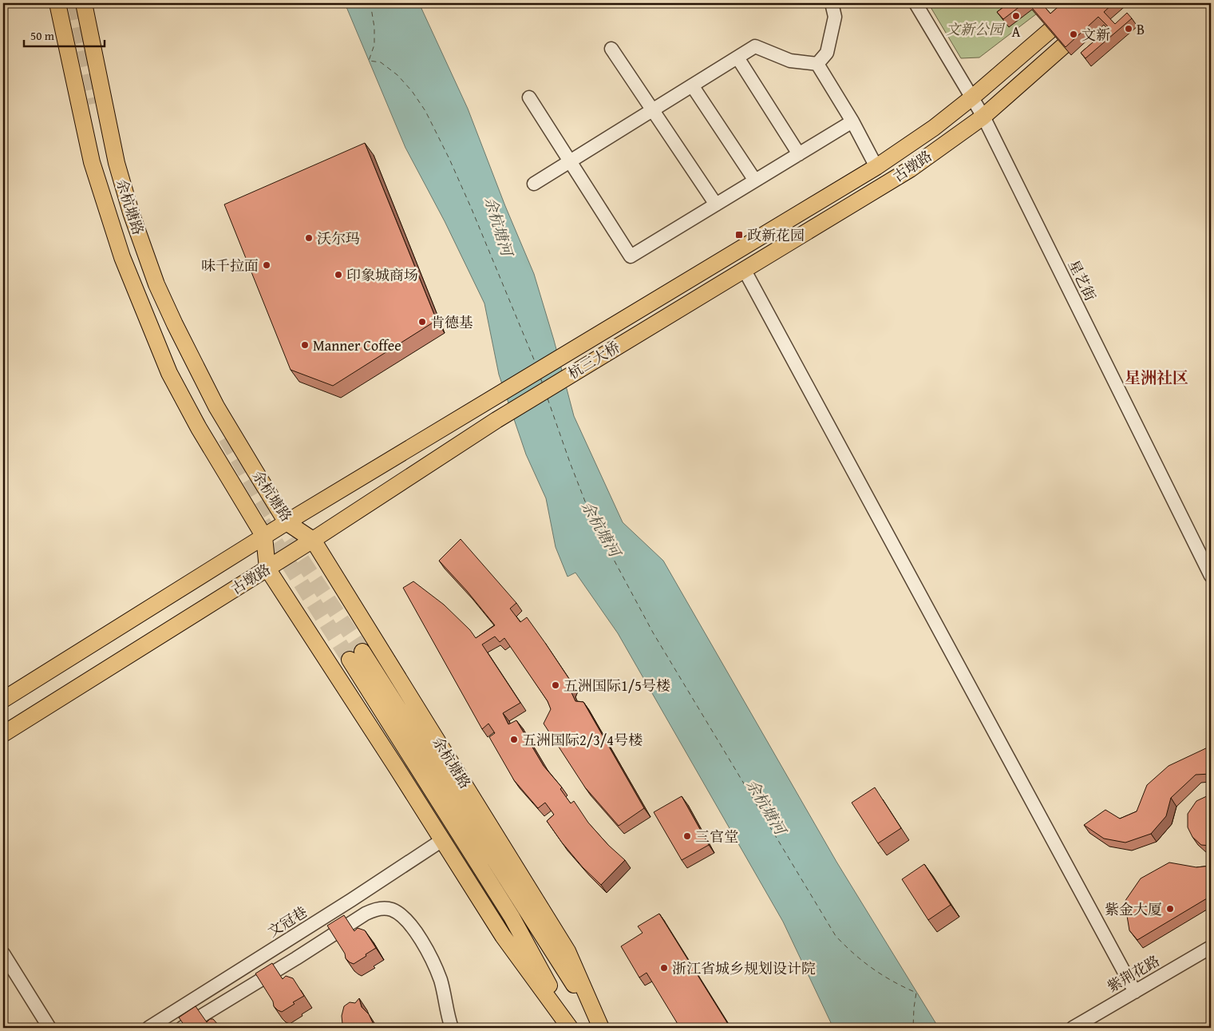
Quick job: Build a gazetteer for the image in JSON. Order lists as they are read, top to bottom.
{
  "streets": {
    "main road": ["古墩路", "余杭塘路", "杭三大桥"],
    "street": ["星艺街", "文冠巷", "紫荆花路"]
  },
  "crossings": [
    ["古墩路", "余杭塘路"],
    ["古墩路", "星艺街"],
    ["古墩路", "杭三大桥"],
    ["余杭塘路", "文冠巷"]
  ],
  "districts": ["星洲社区"],
  "water": ["余杭塘河"],
  "parks": ["文新公园"],
  "places": {
    "other": [
      "A",
      "B",
      "文新",
      "沃尔玛",
      "味千拉面",
      "印象城商场",
      "肯德基",
      "Manner Coffee",
      "五洲国际1/5号楼",
      "五洲国际2/3/4号楼",
      "三官堂",
      "紫金大厦",
      "浙江省城乡规划设计院"
    ],
    "transit": ["政新花园"]
  },
  "scale_bar": "50 m"
}
